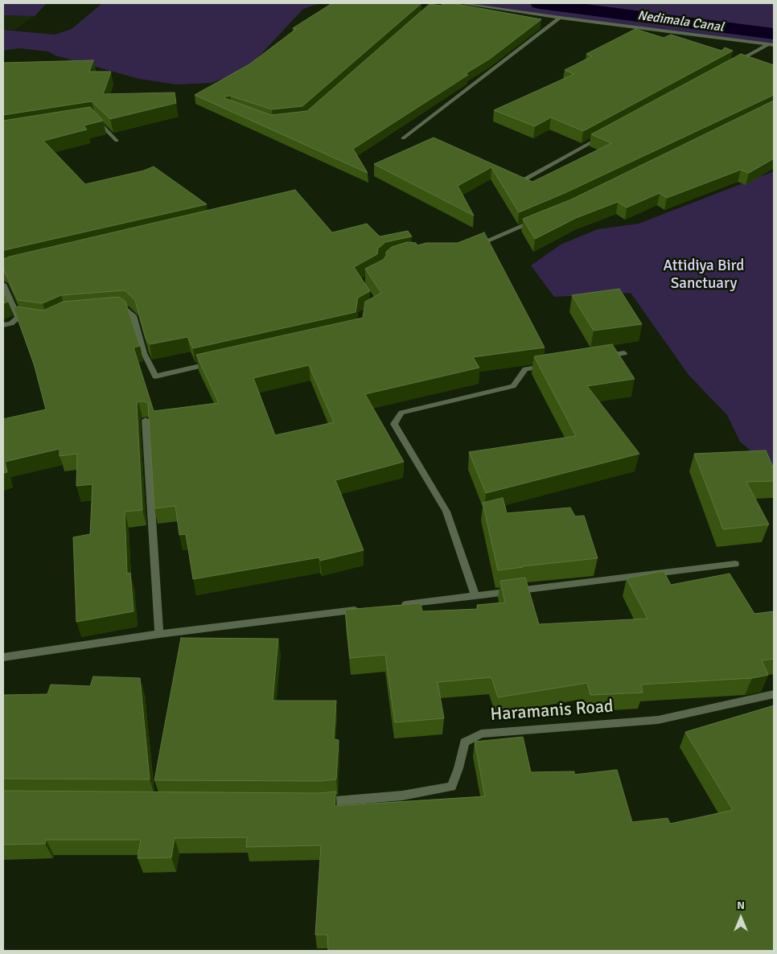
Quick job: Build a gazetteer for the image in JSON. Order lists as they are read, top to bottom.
{
  "streets": {
    "street": ["Haramanis Road"]
  },
  "water": ["Nedimala Canal"],
  "parks": ["Attidiya Bird Sanctuary"],
  "north": "top"
}
